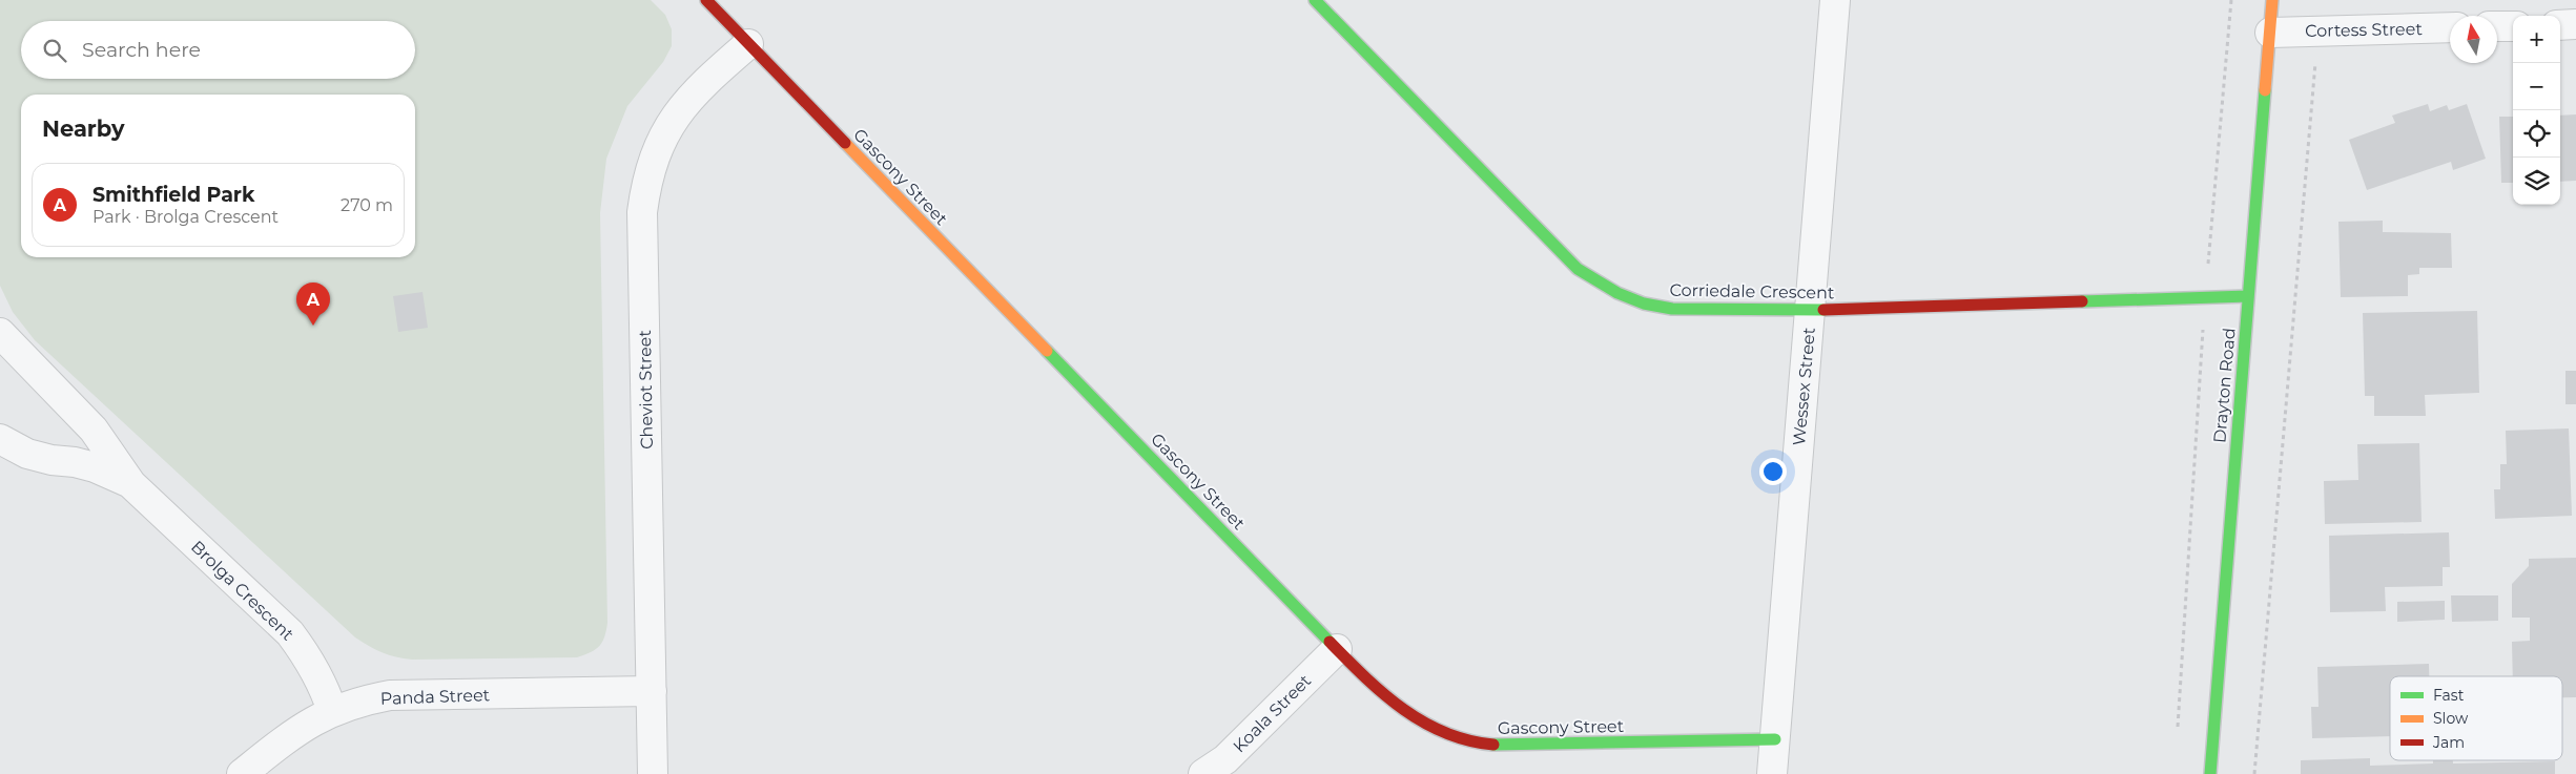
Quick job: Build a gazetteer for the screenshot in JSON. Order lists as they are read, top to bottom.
{
  "streets": {
    "street": [
      "Cortess Street",
      "Gascony Street",
      "Corriedale Crescent",
      "Drayton Road",
      "Wessex Street",
      "Cheviot Street",
      "Brolga Crescent",
      "Panda Street",
      "Koala Street"
    ]
  },
  "crossings": [
    ["Cortess Street", "Drayton Road"],
    ["Gascony Street", "Wessex Street"],
    ["Gascony Street", "Cheviot Street"],
    ["Gascony Street", "Koala Street"],
    ["Corriedale Crescent", "Drayton Road"],
    ["Corriedale Crescent", "Wessex Street"],
    ["Cheviot Street", "Panda Street"],
    ["Brolga Crescent", "Panda Street"]
  ],
  "legend": ["Fast", "Slow", "Jam"],
  "north": "top",
  "page": {
    "map_buttons": ["+", "−"],
    "search": "Search here",
    "heading": "Nearby",
    "list": [
      {
        "mark": "A",
        "name": "Smithfield Park",
        "note": "Park · Brolga Crescent",
        "value": "270 m"
      }
    ],
    "pins": "A"
  }
}
